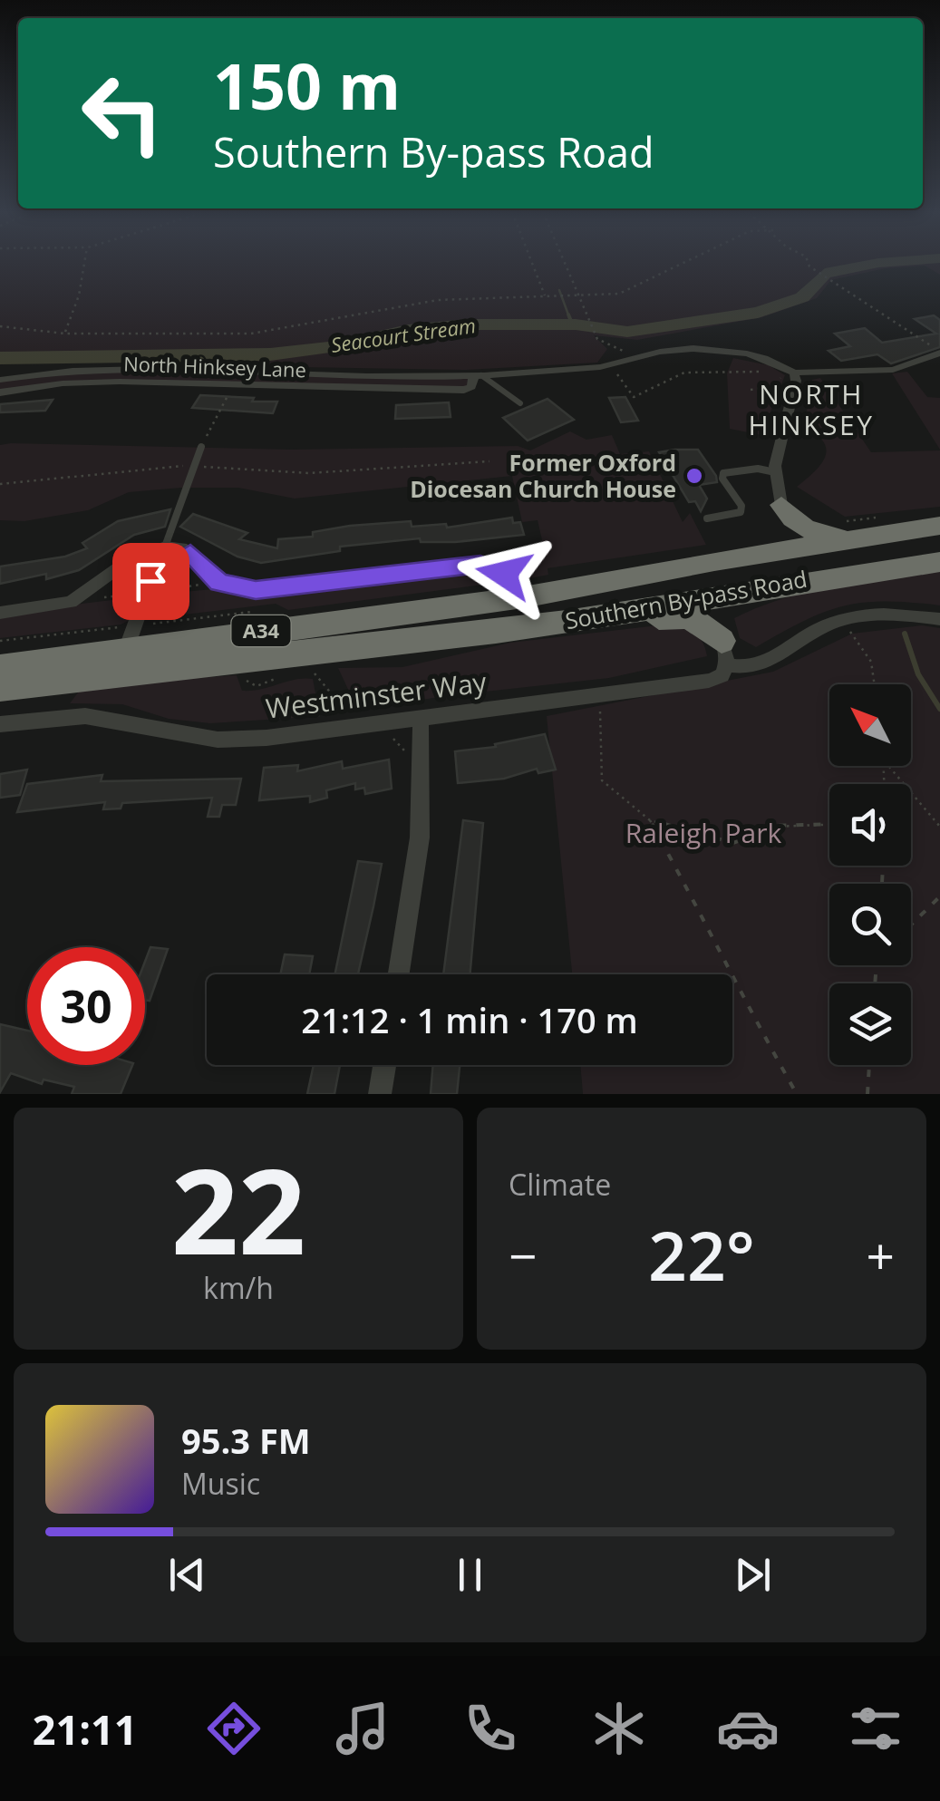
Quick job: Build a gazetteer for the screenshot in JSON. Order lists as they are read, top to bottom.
{
  "streets": {
    "highway": ["Southern By-pass Road", "A34"],
    "street": ["North Hinksey Lane", "Westminster Way"]
  },
  "districts": ["NORTH HINKSEY"],
  "water": ["Seacourt Stream"],
  "parks": ["Raleigh Park"],
  "places": ["Former Oxford Diocesan Church House"],
  "north": "top left",
  "page": {
    "turn": ["150 m", "Southern By-pass Road"],
    "limit": "30",
    "trip": "21:12 · 1 min · 170 m",
    "tile": [
      ["22", "km/h"],
      "Climate"
    ],
    "heat": ["−", "22°", "+"],
    "song": ["95.3 FM", "Music"],
    "tabs": "21:11"
  }
}
